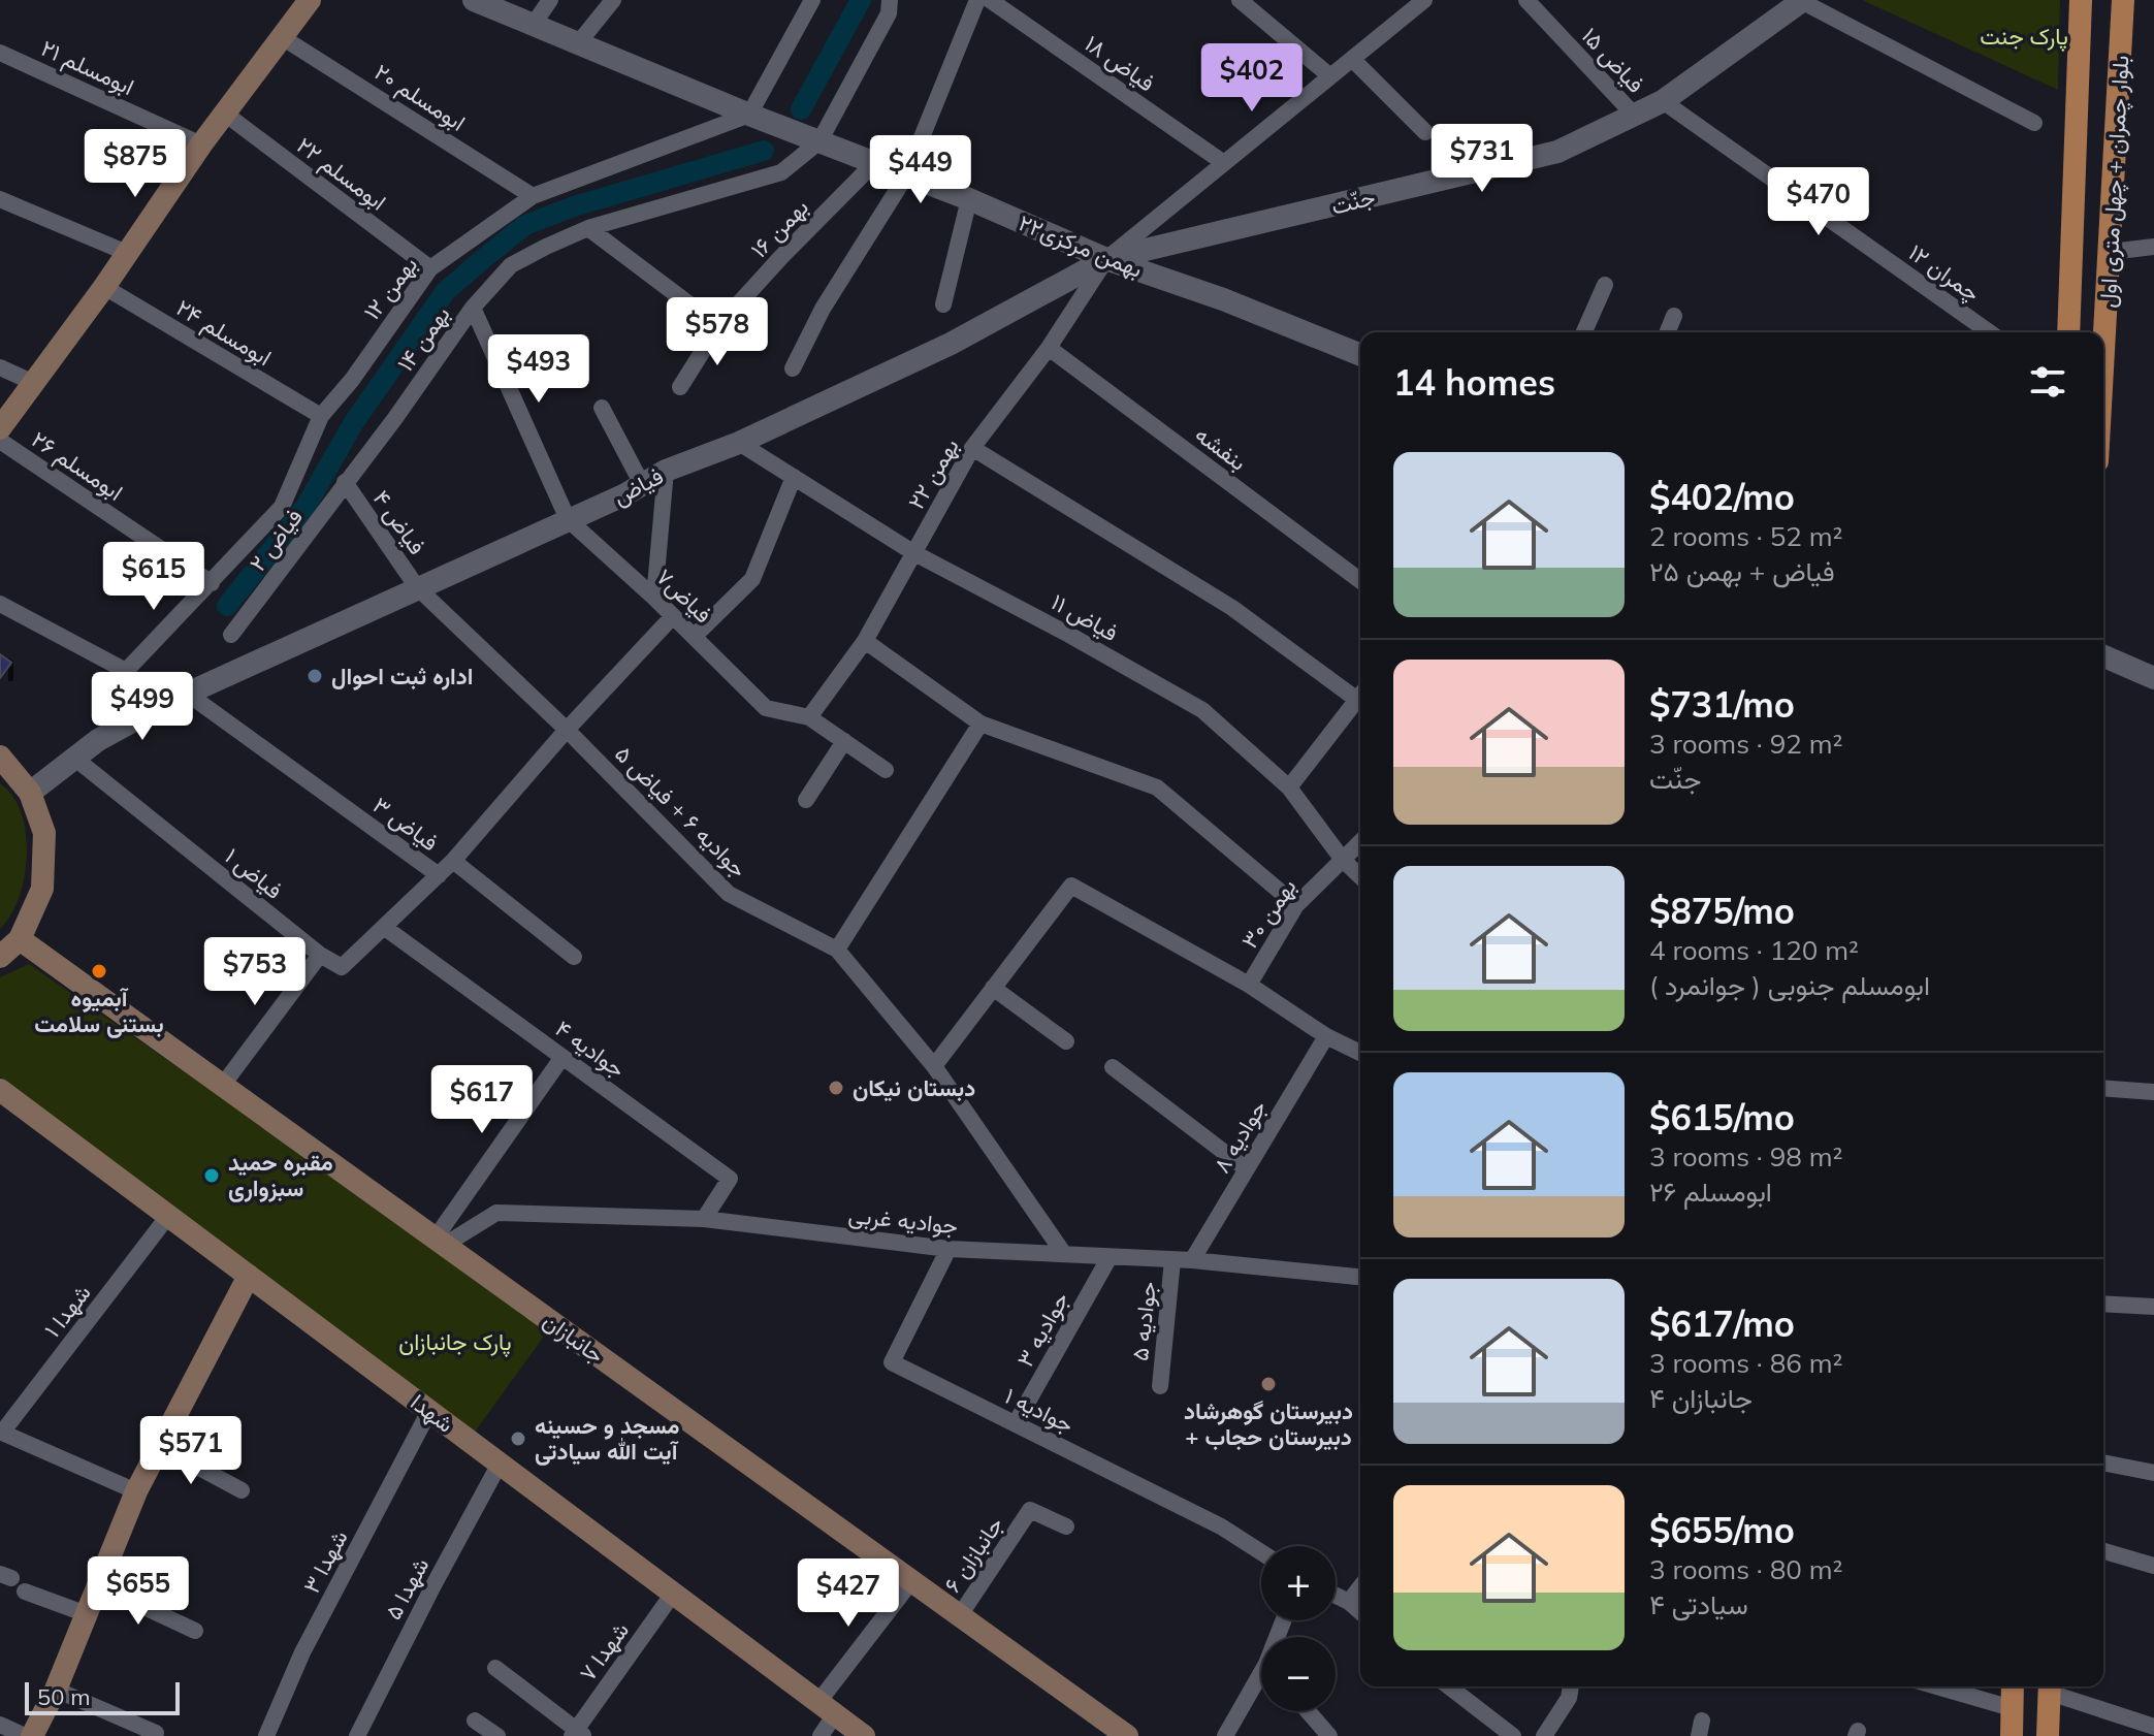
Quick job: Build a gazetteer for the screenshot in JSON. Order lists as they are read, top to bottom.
{
  "streets": {
    "main road": ["بلوار چمران + چهل متری اول", "جانبازان", "شهدا"],
    "street": [
      "فیاض ۱۵",
      "فیاض ۱۸",
      "ابومسلم ۲۱",
      "ابومسلم ۲۰",
      "ابومسلم ۲۲",
      "جنّت",
      "بهمن ۱۶",
      "۲۲بهمن مرکزی",
      "چمران ۱۲",
      "بهمن ۱۲",
      "ابومسلم ۲۴",
      "بهمن ۱۴",
      "بنفشه",
      "ابومسلم ۲۶",
      "بهمن ۲۲",
      "فیاض",
      "فیاض ۴",
      "فیاض ۲",
      "فیاض۷",
      "فیاض ۱۱",
      "جوادیه ۶ + فیاض ۵",
      "فیاض ۳",
      "فیاض ۱",
      "بهمن ۳۰",
      "جوادیه ۴",
      "جوادیه ۸",
      "جوادیه غربی",
      "شهدا ۱",
      "جوادیه ۵",
      "جوادیه ۳",
      "جوادیه ۱",
      "جانبازان ۶",
      "شهدا ۳",
      "شهدا ۵",
      "شهدا ۷"
    ]
  },
  "crossings": [
    ["فیاض ۱۵", "جنّت"],
    ["فیاض ۱۸", "بهمن ۲۲"],
    ["ابومسلم ۲۰", "بهمن ۱۲"],
    ["ابومسلم ۲۲", "بهمن ۱۲"],
    ["جنّت", "۲۲بهمن مرکزی"],
    ["جنّت", "چمران ۱۲"],
    ["جنّت", "بهمن ۲۲"],
    ["جنّت", "فیاض"],
    ["بهمن ۱۶", "۲۲بهمن مرکزی"],
    ["۲۲بهمن مرکزی", "بهمن ۱۲"],
    ["۲۲بهمن مرکزی", "بهمن ۱۴"],
    ["۲۲بهمن مرکزی", "بهمن ۲۲"],
    ["۲۲بهمن مرکزی", "فیاض"],
    ["بهمن ۱۲", "ابومسلم ۲۴"],
    ["بهمن ۱۲", "ابومسلم ۲۶"],
    ["بهمن ۱۴", "فیاض ۴"],
    ["بهمن ۱۴", "فیاض ۲"],
    ["بنفشه", "بهمن ۲۲"],
    ["بهمن ۲۲", "فیاض"],
    ["بهمن ۲۲", "فیاض۷"],
    ["بهمن ۲۲", "فیاض ۱۱"],
    ["فیاض", "فیاض ۴"],
    ["فیاض", "فیاض۷"],
    ["فیاض", "فیاض ۱۱"],
    ["فیاض", "جوادیه ۶ + فیاض ۵"],
    ["فیاض", "فیاض ۳"],
    ["فیاض", "فیاض ۱"],
    ["فیاض ۴", "جوادیه ۶ + فیاض ۵"],
    ["فیاض۷", "فیاض ۳"],
    ["فیاض ۱۱", "بهمن ۳۰"],
    ["جوادیه ۶ + فیاض ۵", "فیاض ۳"],
    ["جوادیه ۶ + فیاض ۵", "جوادیه غربی"],
    ["جوادیه ۴", "جوادیه غربی"],
    ["جوادیه ۸", "جوادیه غربی"],
    ["جوادیه غربی", "جوادیه ۵"],
    ["جوادیه غربی", "جوادیه ۳"],
    ["جوادیه غربی", "جانبازان"],
    ["جوادیه غربی", "جوادیه ۱"],
    ["شهدا ۱", "شهدا"],
    ["جوادیه ۳", "جوادیه ۱"],
    ["جانبازان", "جانبازان ۶"],
    ["شهدا", "شهدا ۳"],
    ["شهدا", "شهدا ۵"],
    ["شهدا", "شهدا ۷"]
  ],
  "parks": ["پارک جنت", "پارک جانبازان"],
  "places": [
    "اداره ثبت احوال",
    "آبمیوه بستنی سلامت",
    "دبستان نیکان",
    "مقبره حمید سبزواری",
    "دبیرستان گوهرشاد + دبیرستان حجاب",
    "مسجد و حسینه آیت الله سیادتی"
  ],
  "scale_bar": "50 m",
  "page": {
    "price": [
      "$402",
      "$731",
      "$875",
      "$449",
      "$470",
      "$578",
      "$493",
      "$615",
      "$499",
      "$753",
      "$617",
      "$571",
      "$655",
      "$427"
    ],
    "heading": "14 homes",
    "list": [
      {
        "name": "$402/mo",
        "note": "2 rooms · 52 m² · فیاض + بهمن ۲۵"
      },
      {
        "name": "$731/mo",
        "note": "3 rooms · 92 m² · جنّت"
      },
      {
        "name": "$875/mo",
        "note": "4 rooms · 120 m² · ابومسلم جنوبی ( جوانمرد )"
      },
      {
        "name": "$615/mo",
        "note": "3 rooms · 98 m² · ابومسلم ۲۶"
      },
      {
        "name": "$617/mo",
        "note": "3 rooms · 86 m² · جانبازان ۴"
      },
      {
        "name": "$655/mo",
        "note": "3 rooms · 80 m² · سیادتی ۴"
      }
    ],
    "map_buttons": ["+", "−"],
    "scale": "50 m"
  }
}
